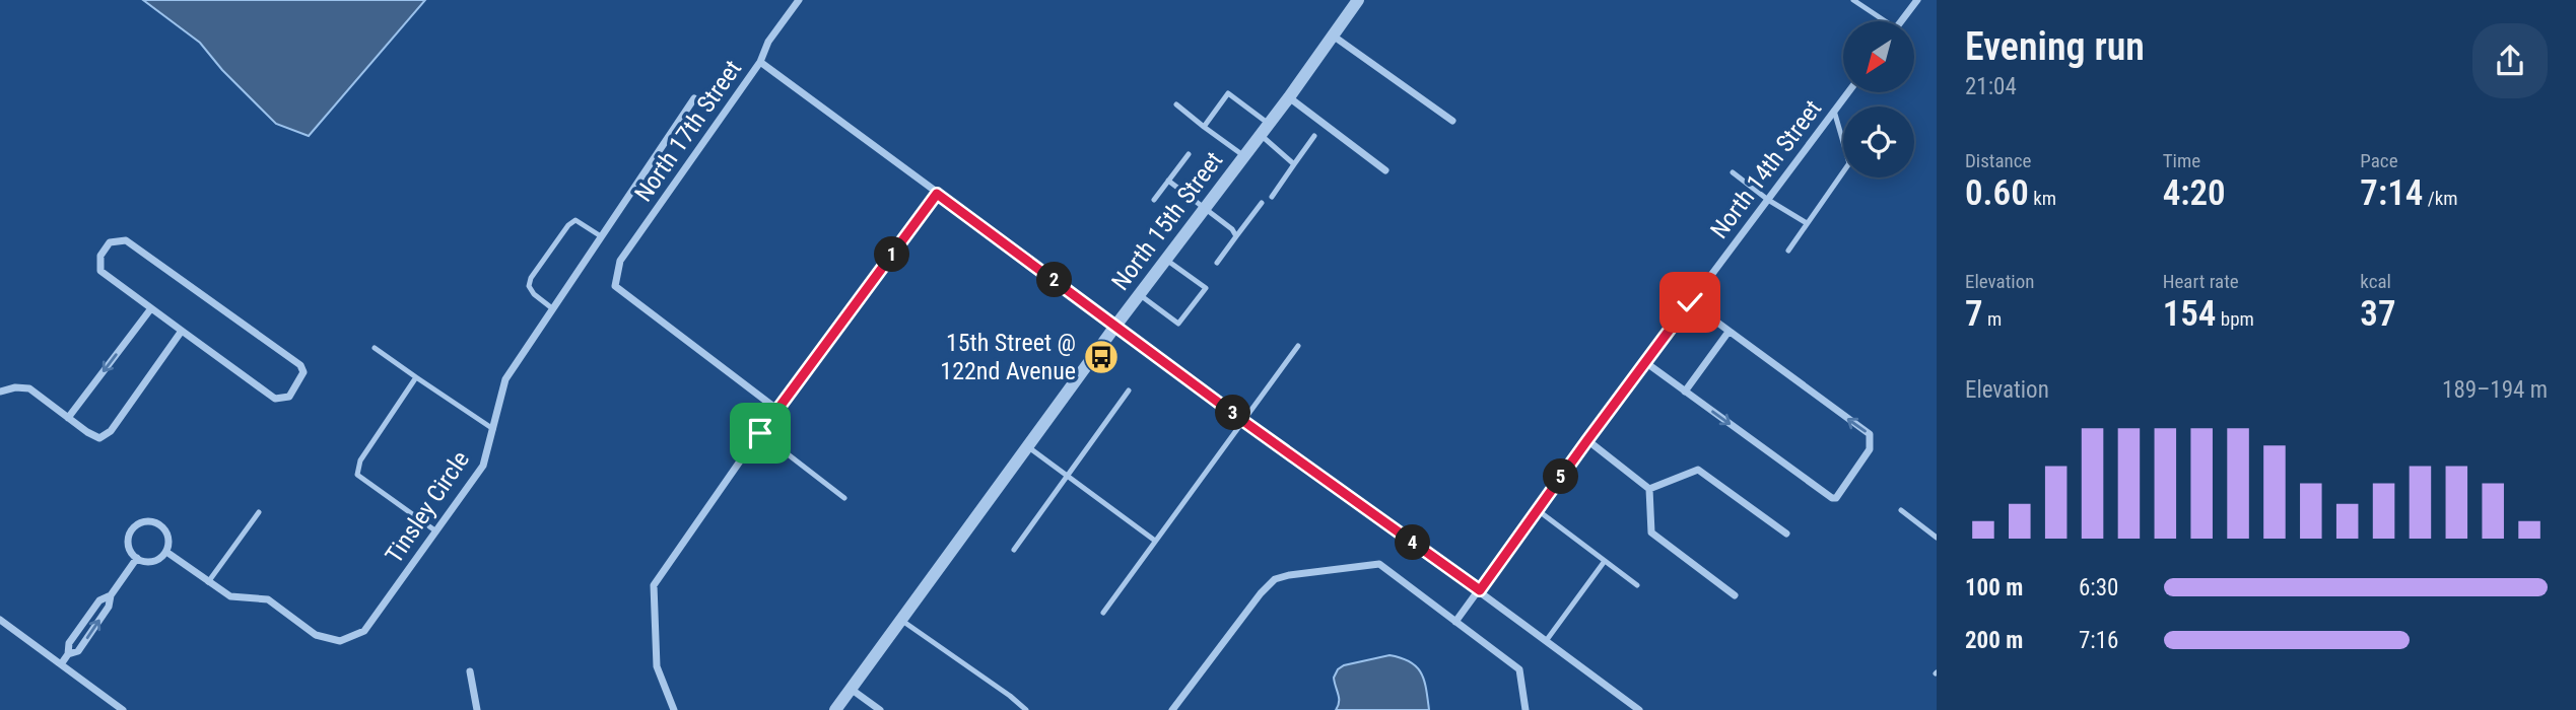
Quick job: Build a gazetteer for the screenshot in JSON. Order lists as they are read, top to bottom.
{
  "streets": {
    "street": [
      "North 17th Street",
      "North 14th Street",
      "North 15th Street",
      "Tinsley Circle"
    ]
  },
  "places": {
    "bus stop": ["15th Street @ 122nd Avenue"]
  },
  "north": "bottom left",
  "page": {
    "heading": ["Evening run", "21:04"],
    "stats": [
      ["Distance", "0.60 km"],
      ["Time", "4:20"],
      ["Pace", "7:14 /km"],
      ["Elevation", "7 m"],
      ["Heart rate", "154 bpm"],
      ["kcal", "37"]
    ],
    "pins": [
      "1",
      "2",
      "3",
      "5",
      "4"
    ],
    "chart": ["Elevation", "189–194 m"],
    "list": [
      {
        "name": "100 m",
        "note": "6:30"
      },
      {
        "name": "200 m",
        "note": "7:16"
      }
    ]
  }
}
